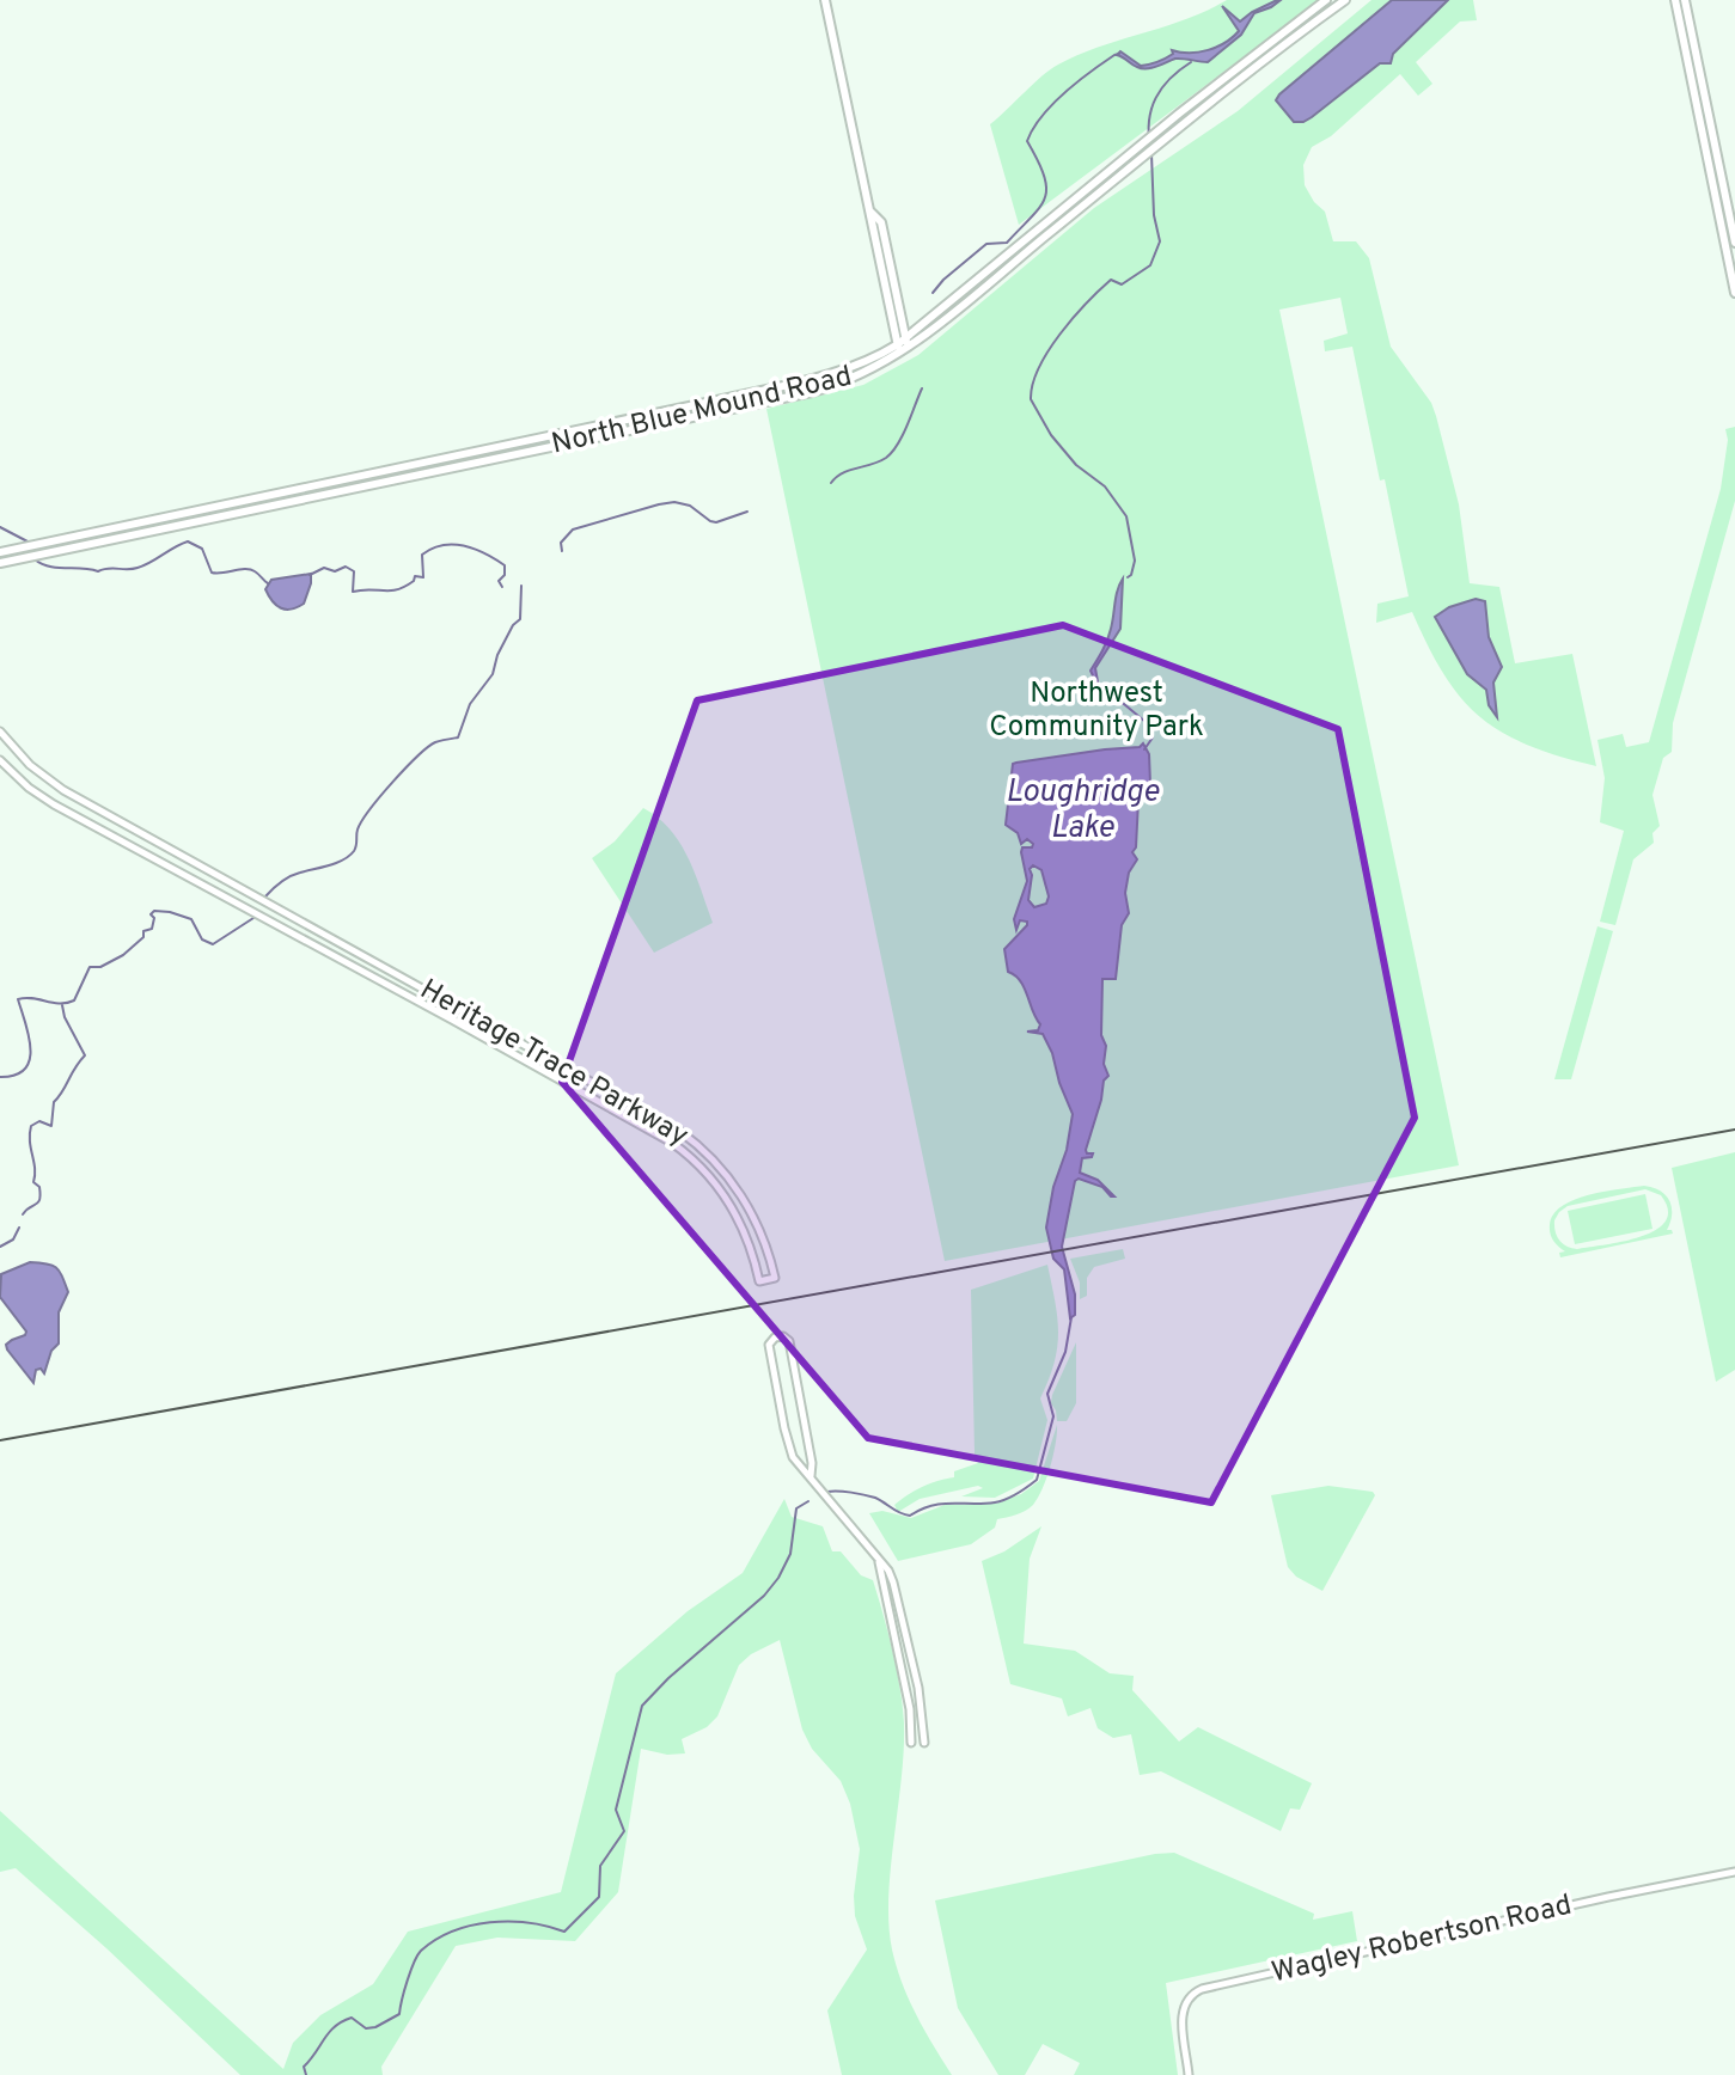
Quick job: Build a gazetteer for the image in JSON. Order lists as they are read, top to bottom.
{
  "streets": {
    "main road": ["North Blue Mound Road"],
    "street": ["Heritage Trace Parkway", "Wagley Robertson Road"]
  },
  "water": ["Loughridge Lake"],
  "parks": ["Northwest Community Park"]
}
